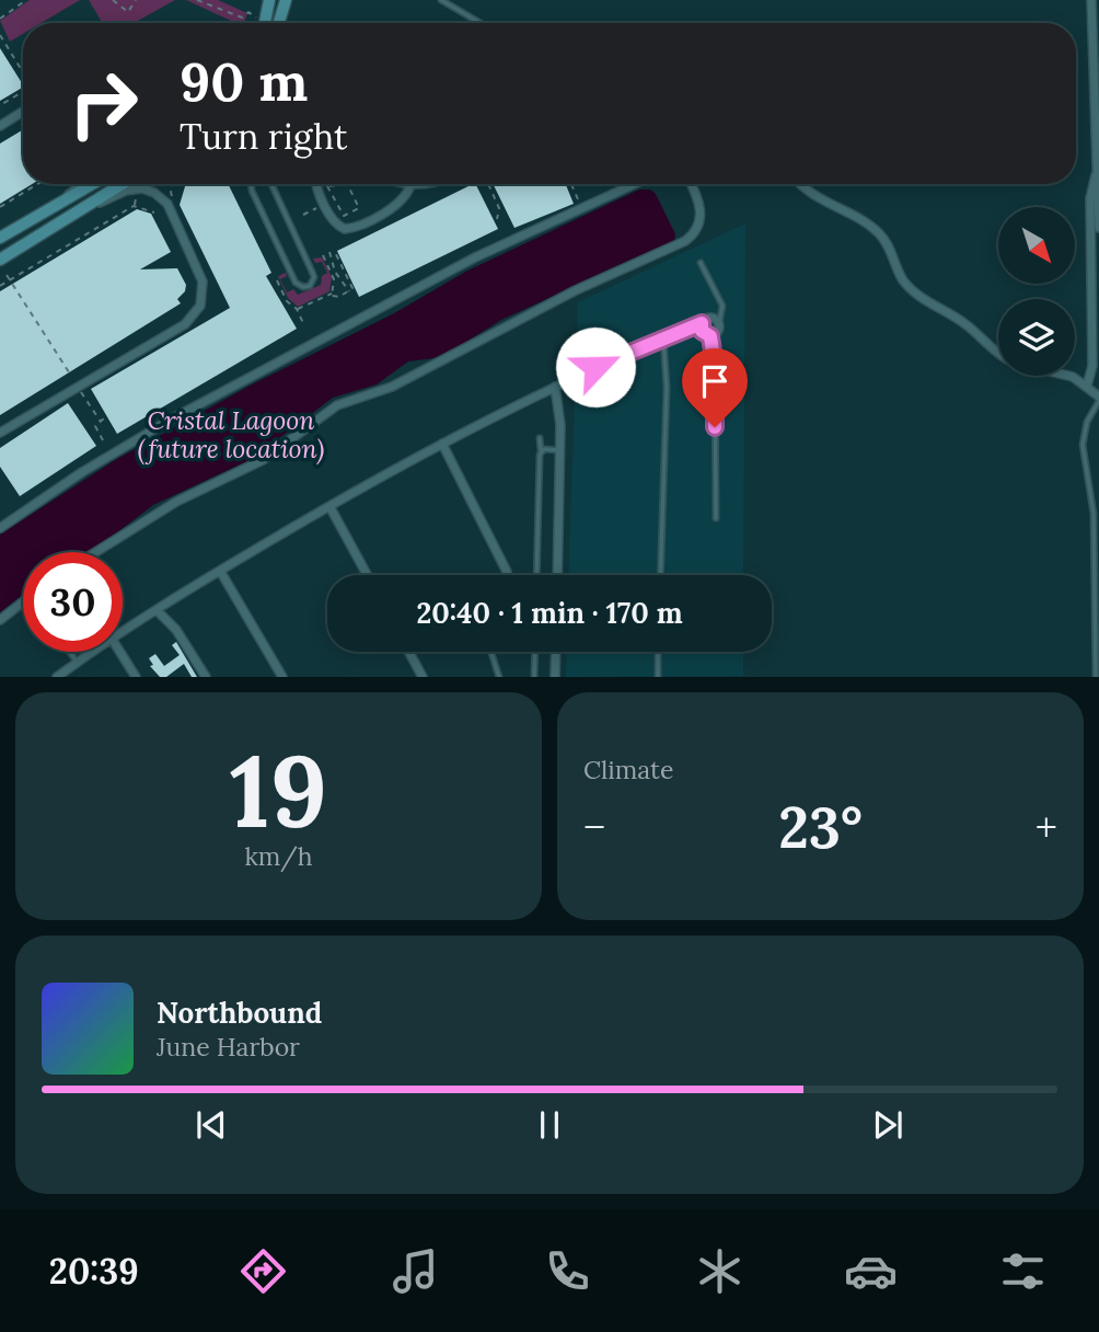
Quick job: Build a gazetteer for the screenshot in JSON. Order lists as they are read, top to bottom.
{
  "water": ["Cristal Lagoon (future location)"],
  "north": "bottom right",
  "page": {
    "turn": ["90 m", "Turn right"],
    "limit": "30",
    "trip": "20:40 · 1 min · 170 m",
    "tile": [
      ["19", "km/h"],
      "Climate"
    ],
    "heat": ["−", "23°", "+"],
    "song": ["Northbound", "June Harbor"],
    "tabs": "20:39"
  }
}
